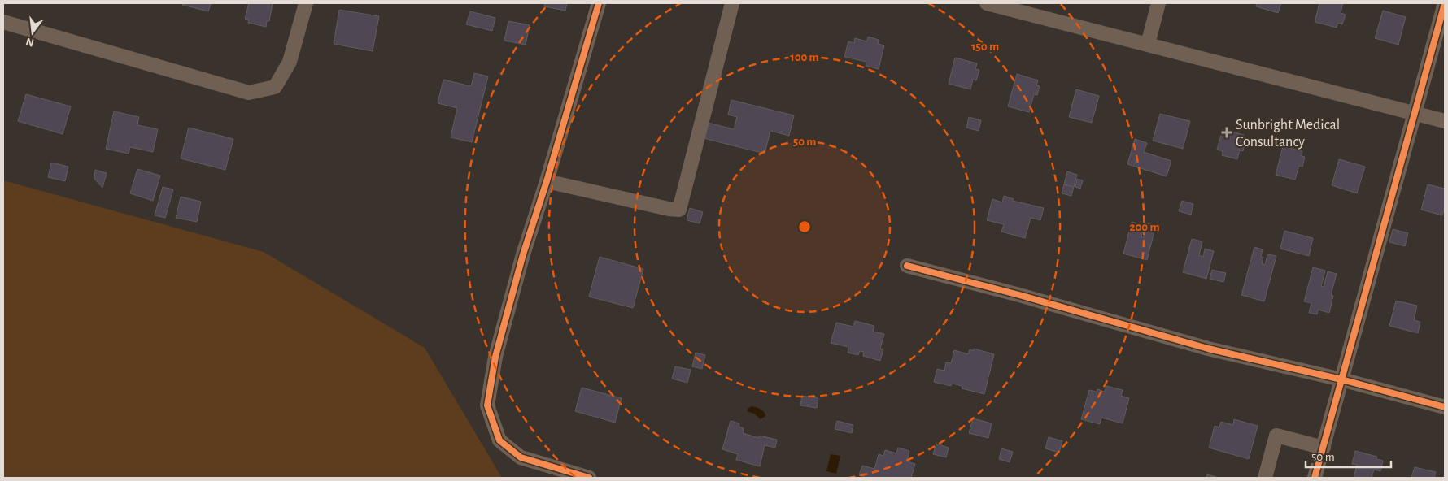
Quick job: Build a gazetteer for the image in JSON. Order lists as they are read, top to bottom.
{
  "places": {
    "health": ["Sunbright Medical Consultancy"]
  },
  "scale_bar": "50 m",
  "north": "bottom",
  "rings": [
    "150 m",
    "100 m",
    "50 m",
    "200 m"
  ]
}
